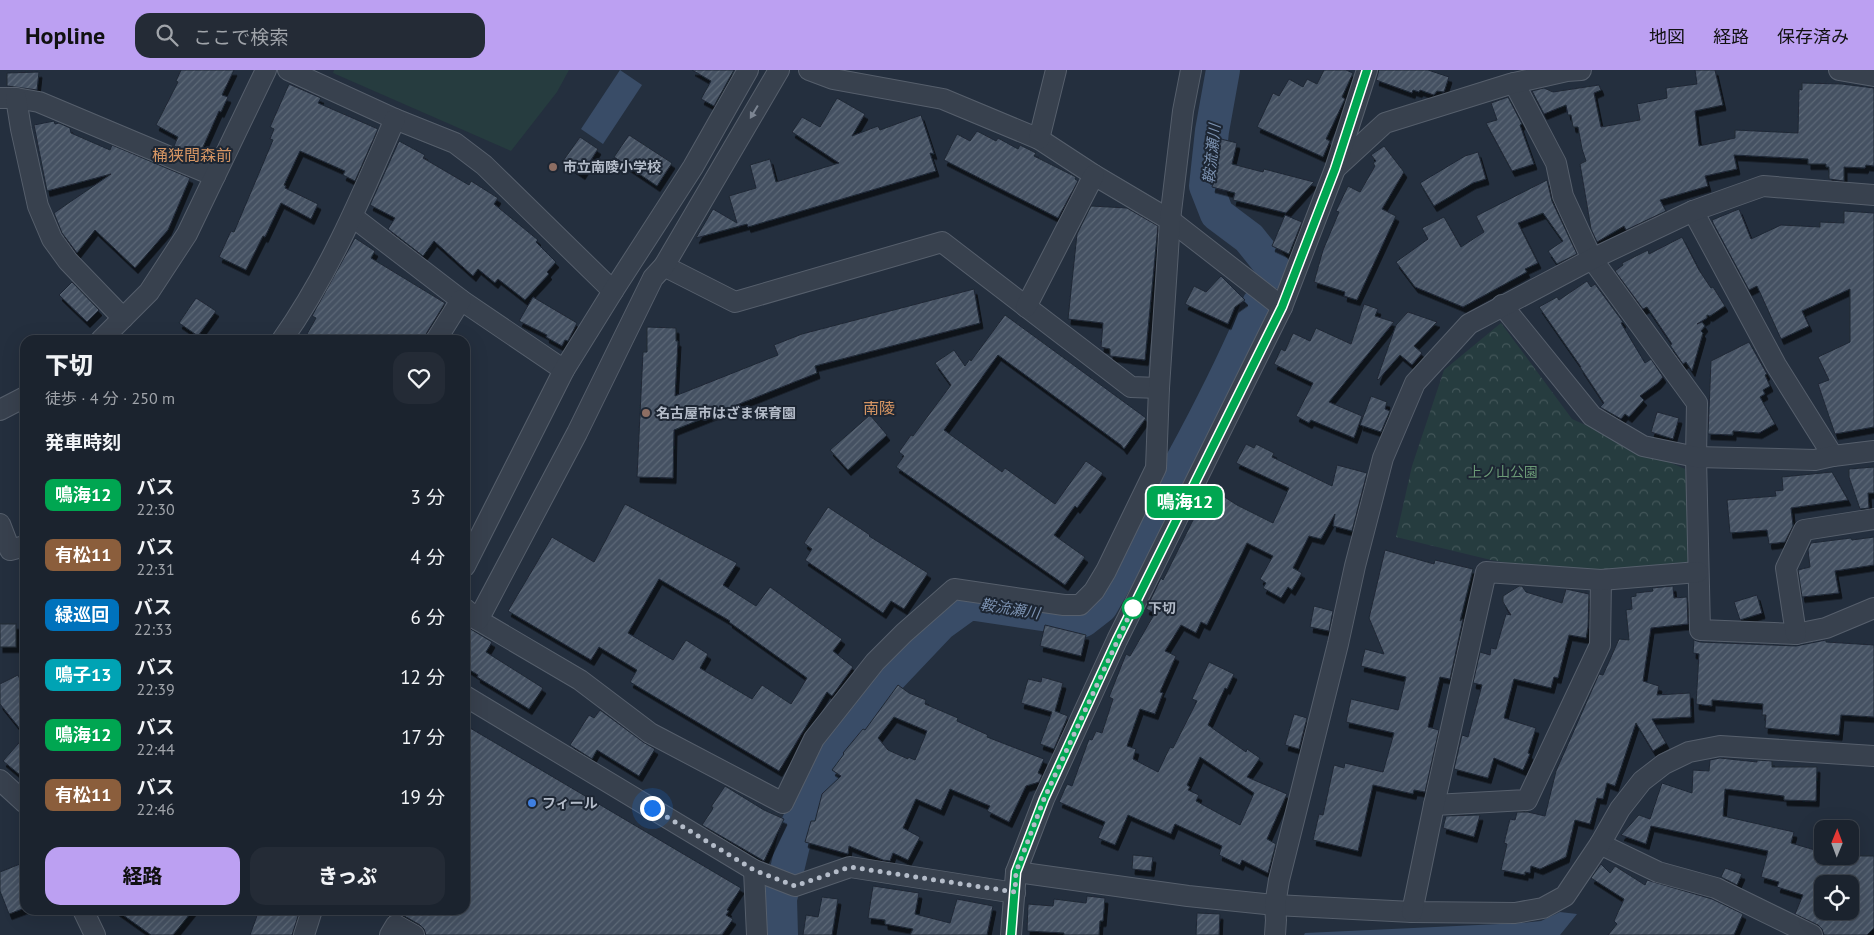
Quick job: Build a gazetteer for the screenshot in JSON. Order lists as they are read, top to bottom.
{
  "districts": ["桶狭間森前", "南陵"],
  "water": ["鞍流瀬川"],
  "parks": ["上ノ山公園"],
  "places": [
    "市立南陵小学校",
    "名古屋市はざま保育園",
    "下切",
    "フィール"
  ],
  "lines": ["bus line 鳴海12"],
  "north": "top",
  "page": {
    "header": "Hopline",
    "search": "ここで検索",
    "nav": ["地図", "経路", "保存済み"],
    "on_map": "鳴海12",
    "heading": [
      ["下切", "徒歩 · 4 分 · 250 m"],
      "発車時刻"
    ],
    "list": [
      {
        "mark": "鳴海12",
        "name": "バス",
        "note": "22:30",
        "value": "3 分"
      },
      {
        "mark": "有松11",
        "name": "バス",
        "note": "22:31",
        "value": "4 分"
      },
      {
        "mark": "緑巡回",
        "name": "バス",
        "note": "22:33",
        "value": "6 分"
      },
      {
        "mark": "鳴子13",
        "name": "バス",
        "note": "22:39",
        "value": "12 分"
      },
      {
        "mark": "鳴海12",
        "name": "バス",
        "note": "22:44",
        "value": "17 分"
      },
      {
        "mark": "有松11",
        "name": "バス",
        "note": "22:46",
        "value": "19 分"
      }
    ],
    "buttons": ["経路", "きっぷ"]
  }
}
